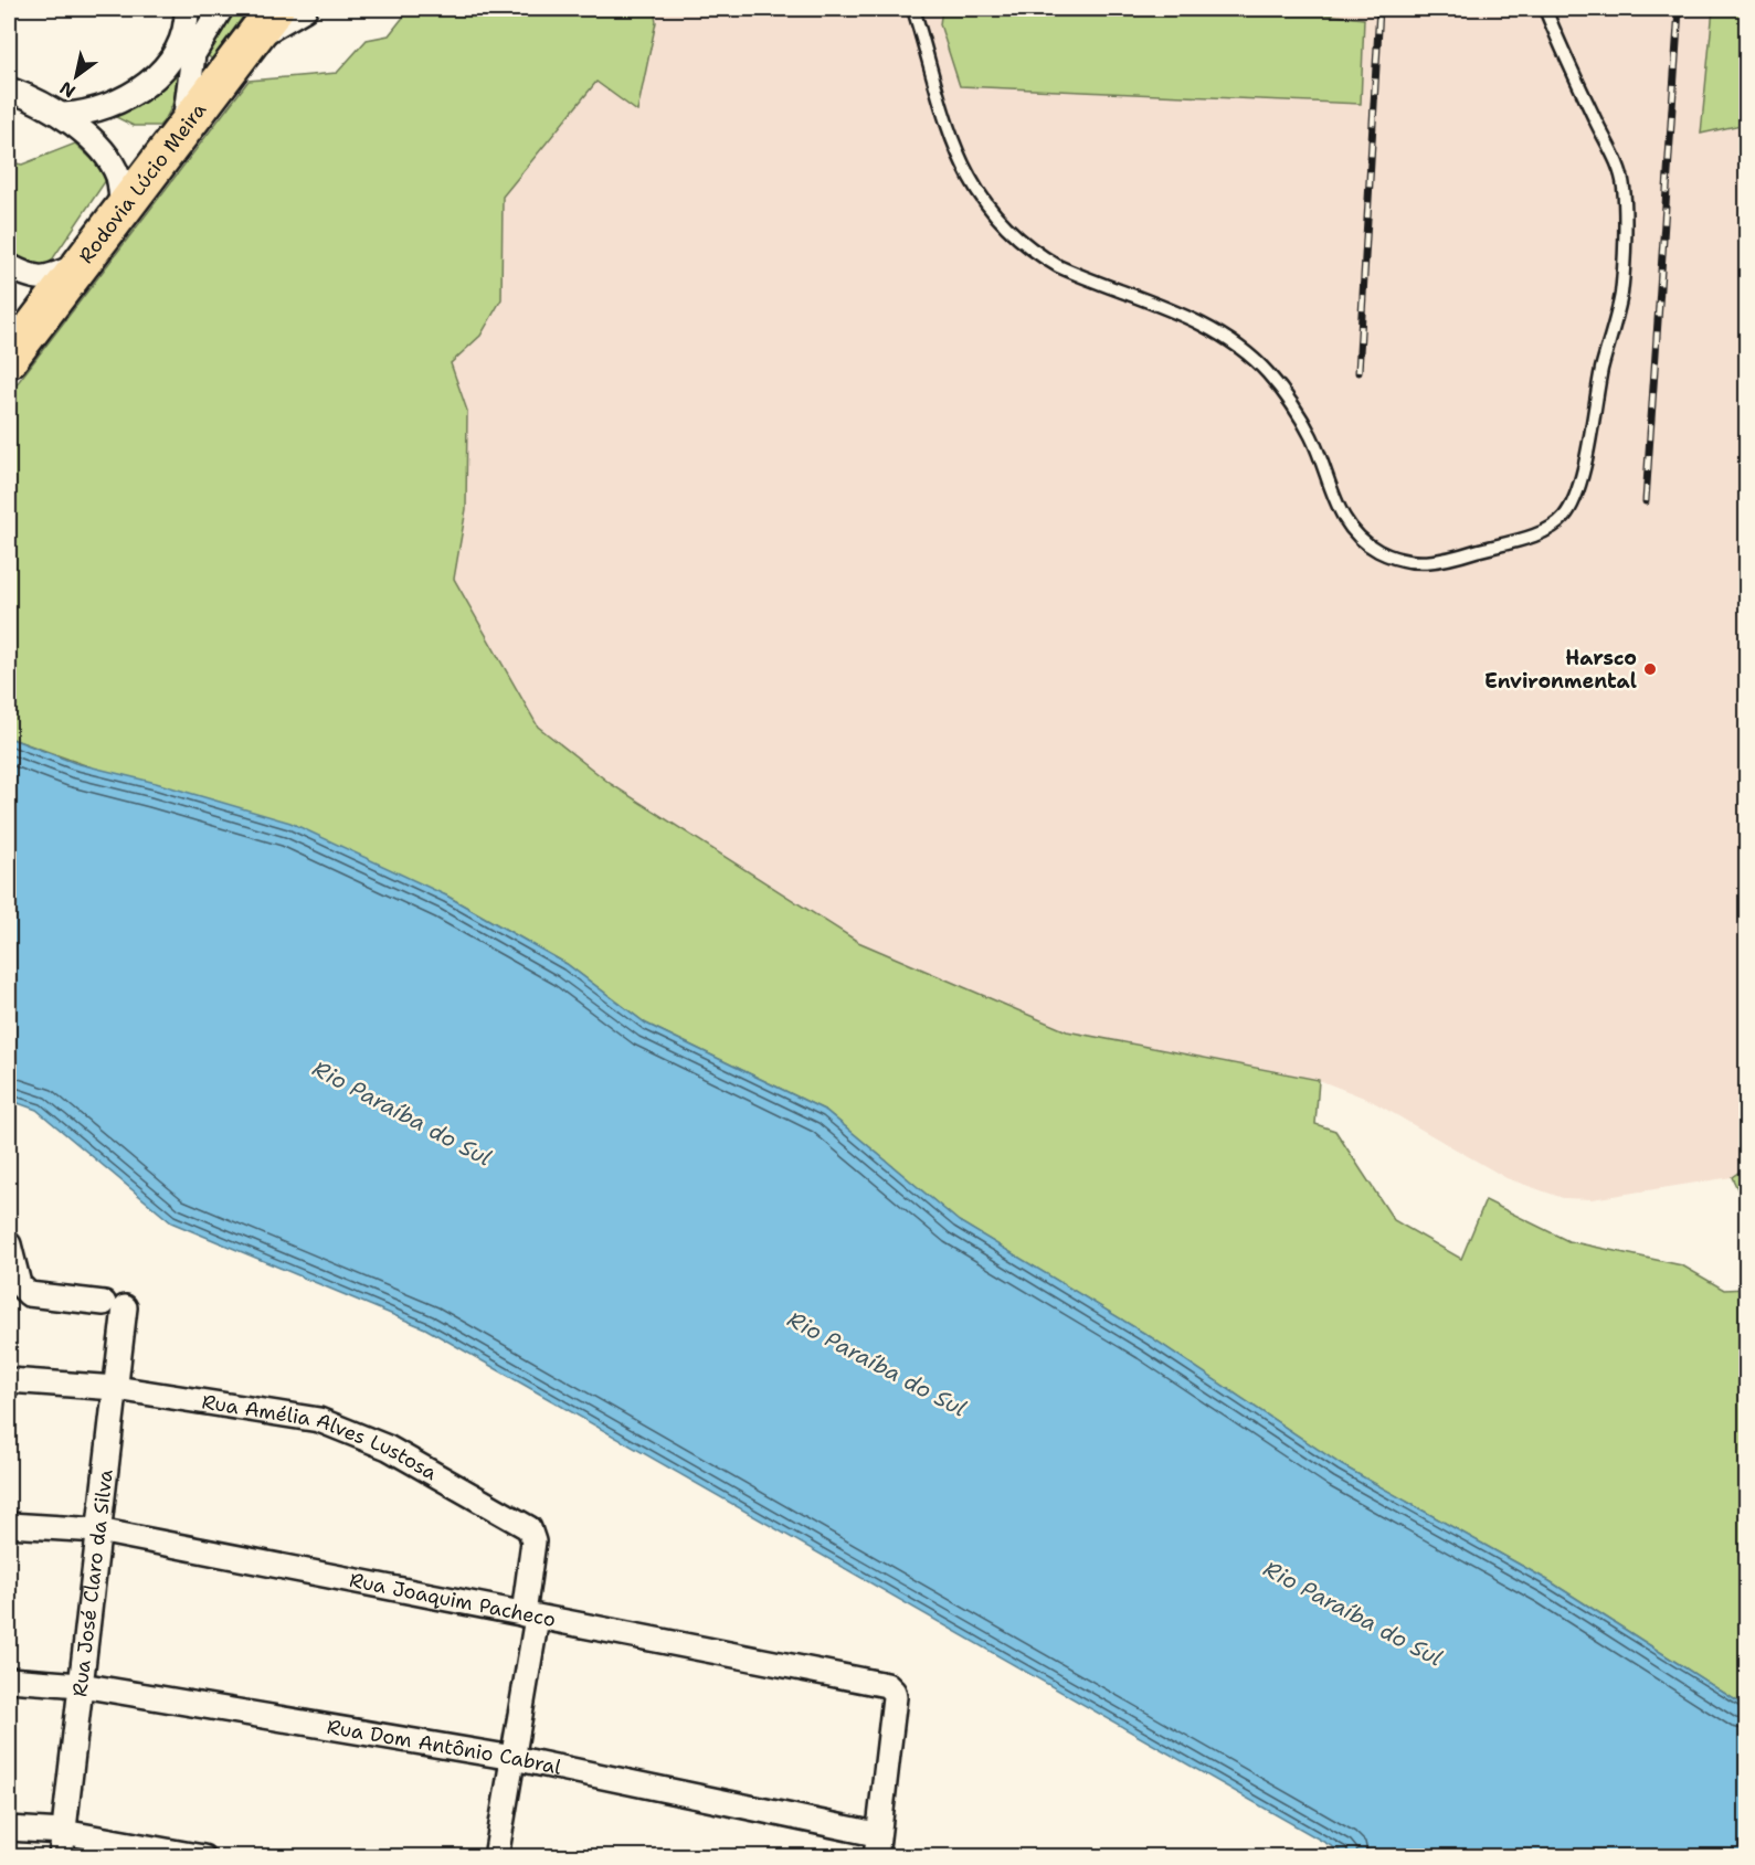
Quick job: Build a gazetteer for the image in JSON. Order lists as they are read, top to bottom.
{
  "streets": {
    "highway": ["Rodovia Lúcio Meira"],
    "street": [
      "Rua Amélia Alves Lustosa",
      "Rua José Claro da Silva",
      "Rua Joaquim Pacheco",
      "Rua Dom Antônio Cabral"
    ]
  },
  "crossings": [
    ["Rua Amélia Alves Lustosa", "Rua José Claro da Silva"],
    ["Rua Amélia Alves Lustosa", "Rua Joaquim Pacheco"],
    ["Rua Amélia Alves Lustosa", "Rua Dom Antônio Cabral"],
    ["Rua José Claro da Silva", "Rua Joaquim Pacheco"],
    ["Rua José Claro da Silva", "Rua Dom Antônio Cabral"],
    ["Rua Joaquim Pacheco", "Rua Dom Antônio Cabral"]
  ],
  "water": ["Rio Paraíba do Sul"],
  "places": ["Harsco Environmental"],
  "north": "bottom left"
}
